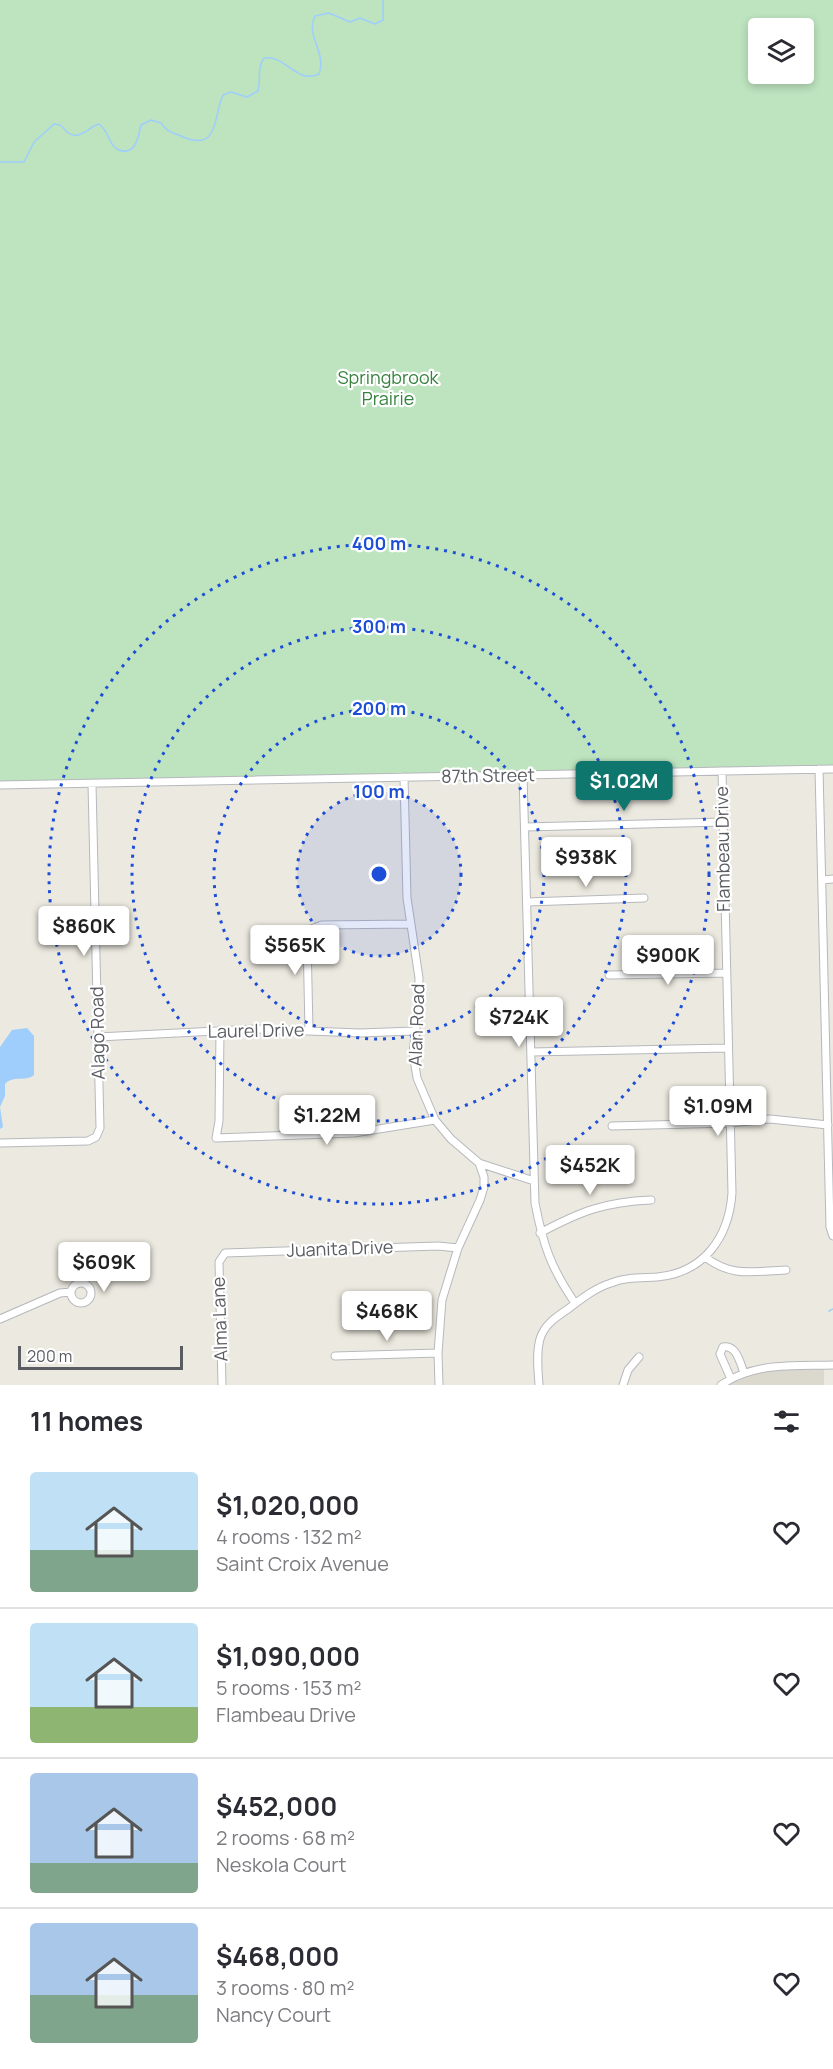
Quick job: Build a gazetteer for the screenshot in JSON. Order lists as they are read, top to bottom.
{
  "streets": {
    "street": [
      "87th Street",
      "Flambeau Drive",
      "Alan Road",
      "Laurel Drive",
      "Alago Road",
      "Juanita Drive",
      "Alma Lane"
    ]
  },
  "crossings": [
    ["87th Street", "Flambeau Drive"],
    ["87th Street", "Alan Road"],
    ["87th Street", "Alago Road"],
    ["Alan Road", "Laurel Drive"],
    ["Laurel Drive", "Alago Road"],
    ["Juanita Drive", "Alma Lane"]
  ],
  "parks": ["Springbrook Prairie"],
  "scale_bar": "200 m",
  "page": {
    "price": [
      "$1.02M",
      "$938K",
      "$860K",
      "$565K",
      "$900K",
      "$724K",
      "$1.09M",
      "$1.22M",
      "$452K",
      "$609K",
      "$468K"
    ],
    "scale": "200 m",
    "heading": "11 homes",
    "list": [
      {
        "name": "$1,020,000",
        "note": "4 rooms · 132 m² · Saint Croix Avenue"
      },
      {
        "name": "$1,090,000",
        "note": "5 rooms · 153 m² · Flambeau Drive"
      },
      {
        "name": "$452,000",
        "note": "2 rooms · 68 m² · Neskola Court"
      },
      {
        "name": "$468,000",
        "note": "3 rooms · 80 m² · Nancy Court"
      }
    ]
  },
  "rings": [
    "400 m",
    "300 m",
    "200 m",
    "100 m"
  ]
}
